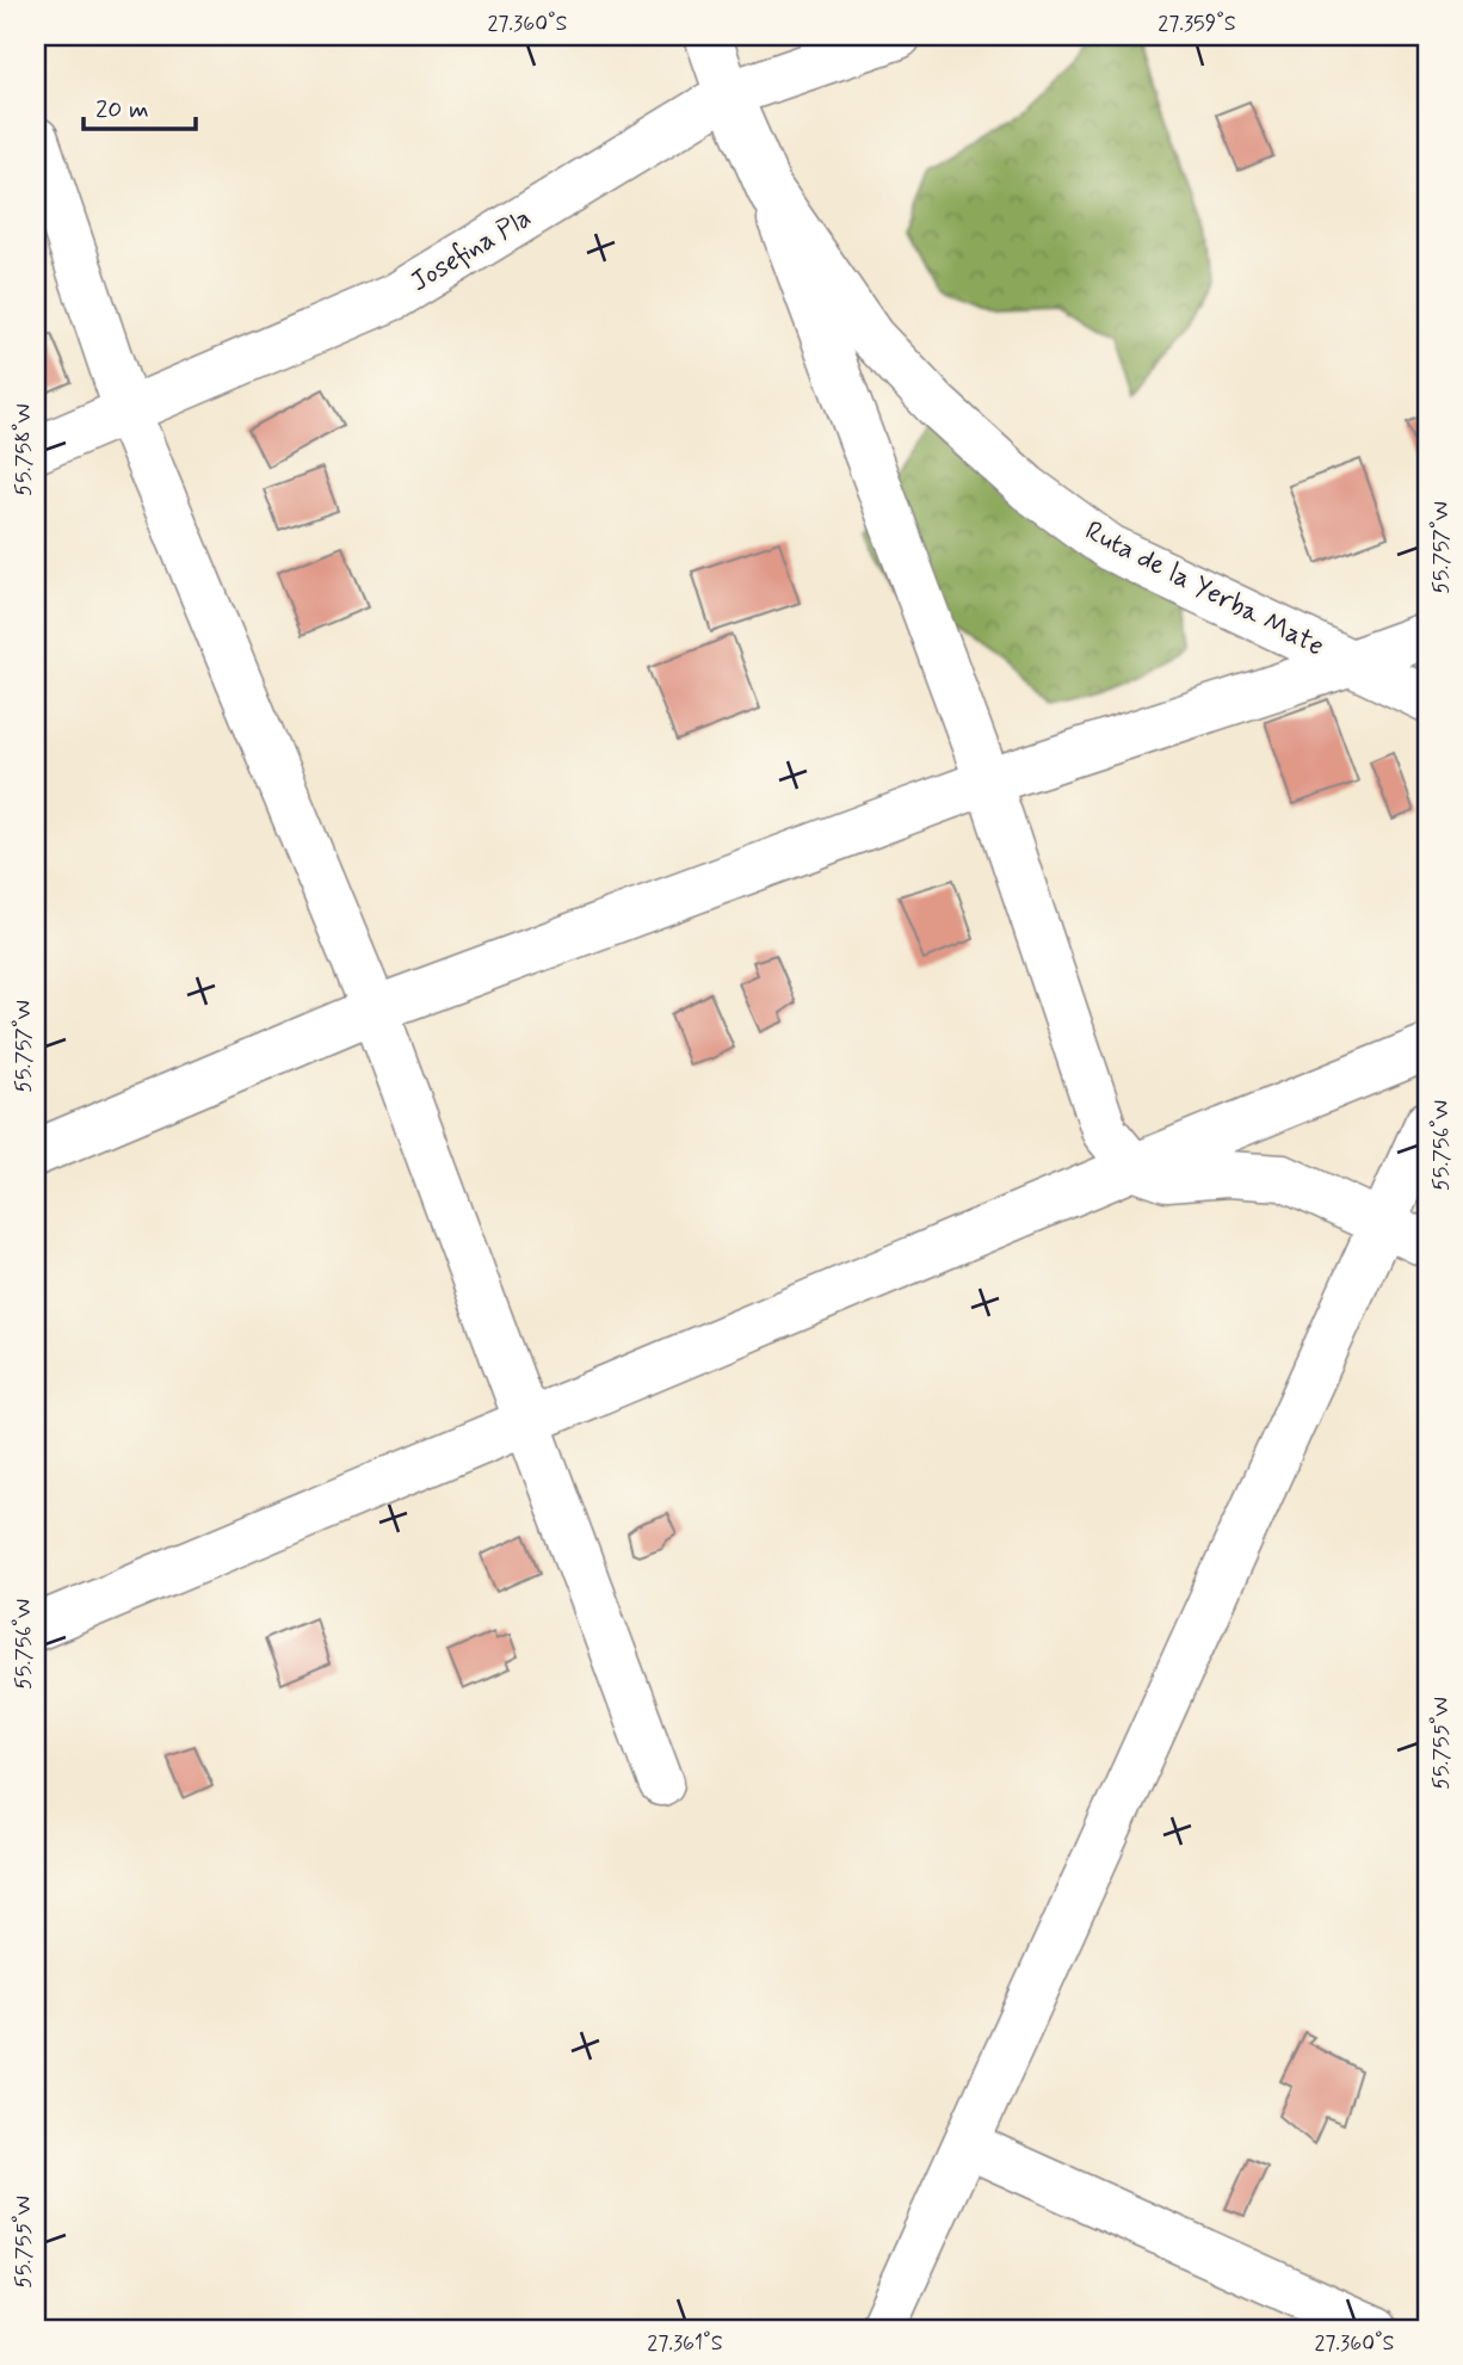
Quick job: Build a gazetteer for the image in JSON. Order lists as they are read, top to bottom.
{
  "streets": {
    "street": ["Josefina Pla", "Ruta de la Yerba Mate"]
  },
  "scale_bar": "20 m",
  "coordinates": [
    "27.360°S",
    "27.359°S",
    "55.758°W",
    "55.757°W",
    "55.756°W",
    "55.755°W",
    "27.361°S"
  ]
}
